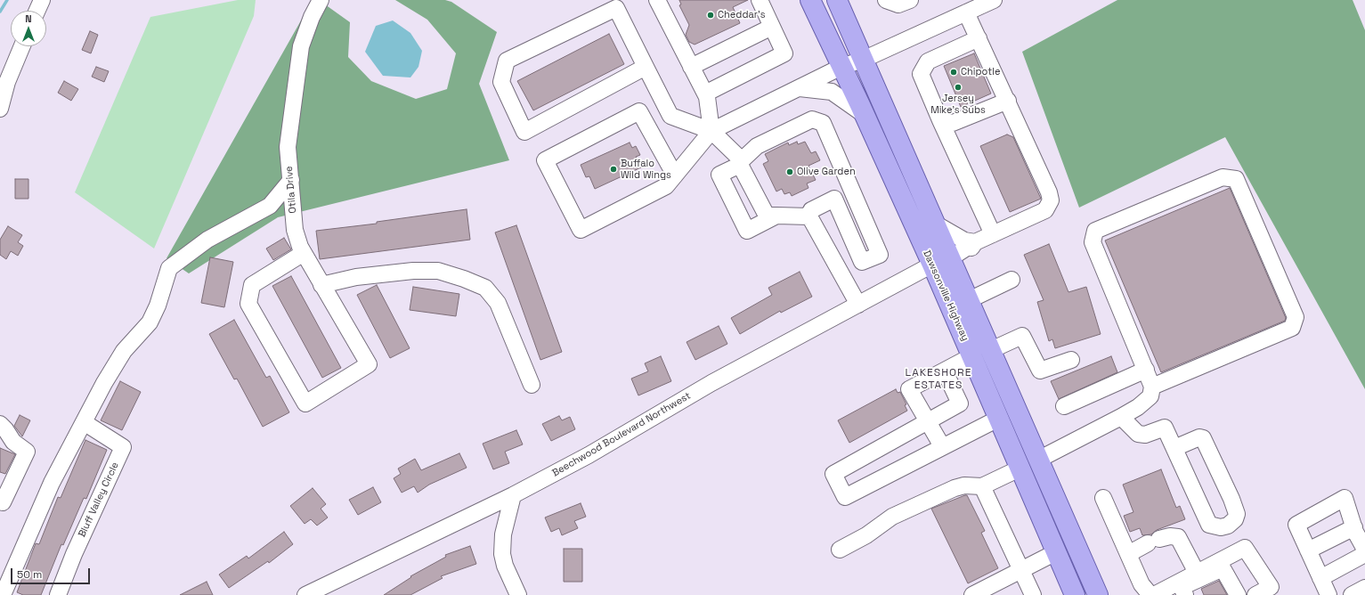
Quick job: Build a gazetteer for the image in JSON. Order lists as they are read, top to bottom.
{
  "streets": {
    "main road": ["Dawsonville Highway"],
    "street": ["Otila Drive", "Beechwood Boulevard Northwest", "Bluff Valley Circle"]
  },
  "crossings": [
    ["Dawsonville Highway", "Beechwood Boulevard Northwest"]
  ],
  "districts": ["LAKESHORE ESTATES"],
  "places": [
    "Cheddar's",
    "Chipotle",
    "Jersey Mike's Subs",
    "Buffalo Wild Wings",
    "Olive Garden"
  ],
  "scale_bar": "50 m",
  "north": "top"
}
